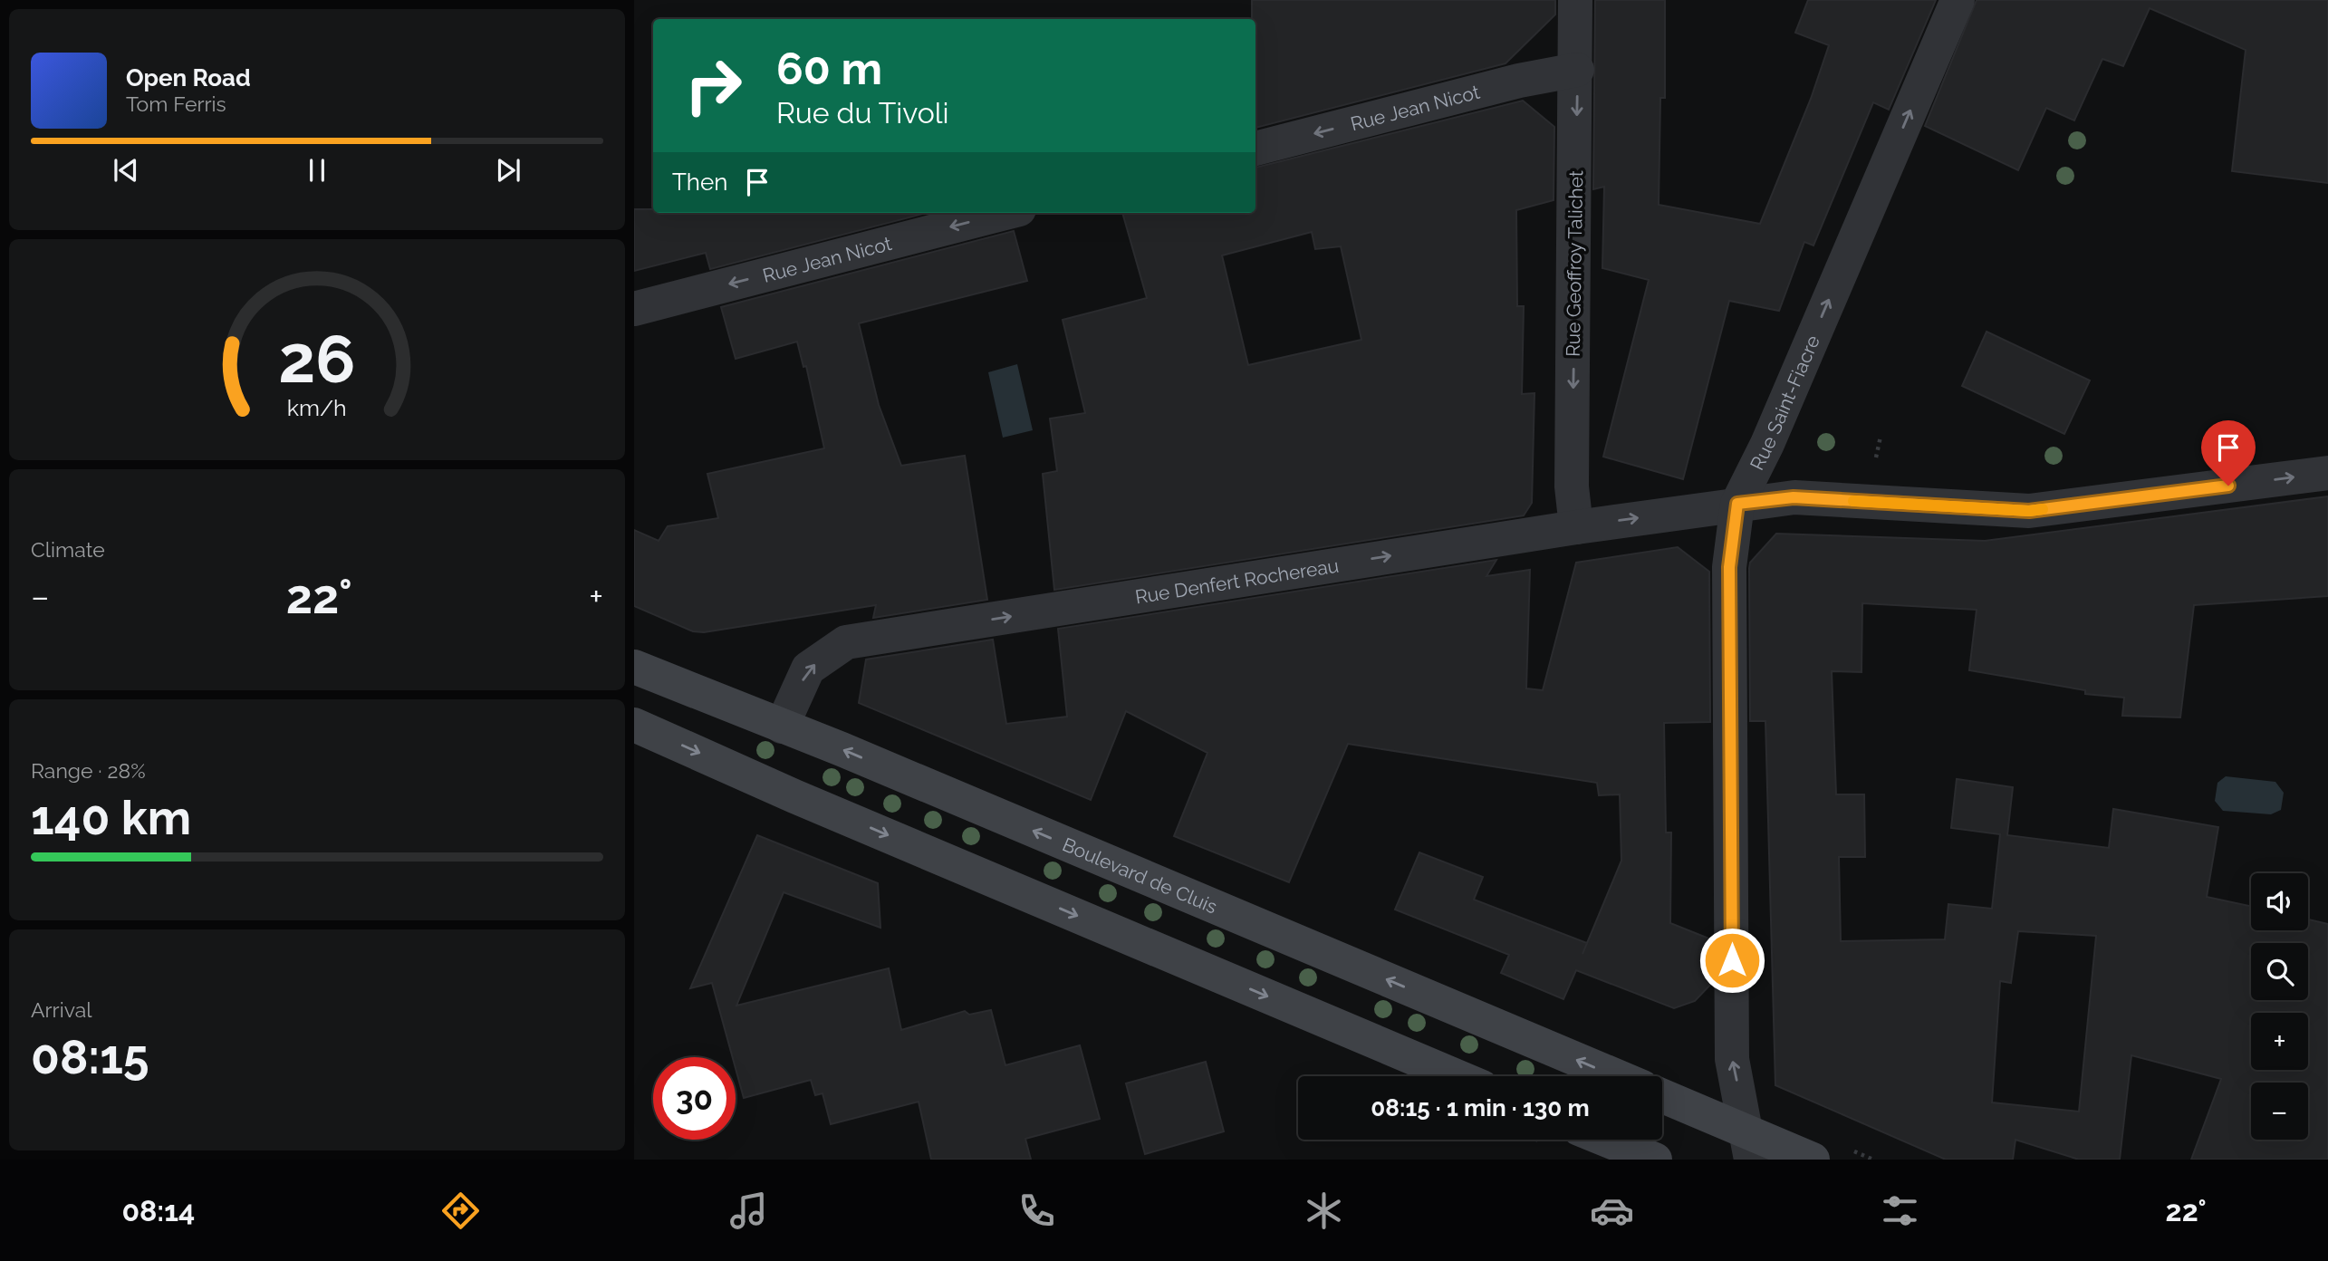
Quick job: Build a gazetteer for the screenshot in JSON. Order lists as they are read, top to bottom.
{
  "streets": {
    "main road": ["Boulevard de Cluis"],
    "street": [
      "Rue Jean Nicot",
      "Rue Geoffroy Talichet",
      "Rue Saint-Fiacre",
      "Rue Denfert Rochereau"
    ]
  },
  "crossings": [
    ["Rue Jean Nicot", "Rue Geoffroy Talichet"],
    ["Rue Geoffroy Talichet", "Rue Denfert Rochereau"],
    ["Rue Saint-Fiacre", "Rue Denfert Rochereau"],
    ["Rue Denfert Rochereau", "Boulevard de Cluis"]
  ],
  "one_way": [
    "Rue Jean Nicot",
    "Rue Geoffroy Talichet",
    "Rue Saint-Fiacre",
    "Rue Denfert Rochereau"
  ],
  "page": {
    "turn": ["60 m", "Rue du Tivoli"],
    "song": ["Open Road", "Tom Ferris"],
    "then": "Then",
    "tile": [
      "Climate",
      ["Range · 28%", "140 km"],
      ["Arrival", "08:15"]
    ],
    "heat": ["−", "22°", "+"],
    "map_buttons": ["+", "−"],
    "limit": "30",
    "trip": "08:15 · 1 min · 130 m",
    "tabs": ["08:14", "22°"],
    "gauge": ["26", "km/h"]
  }
}
